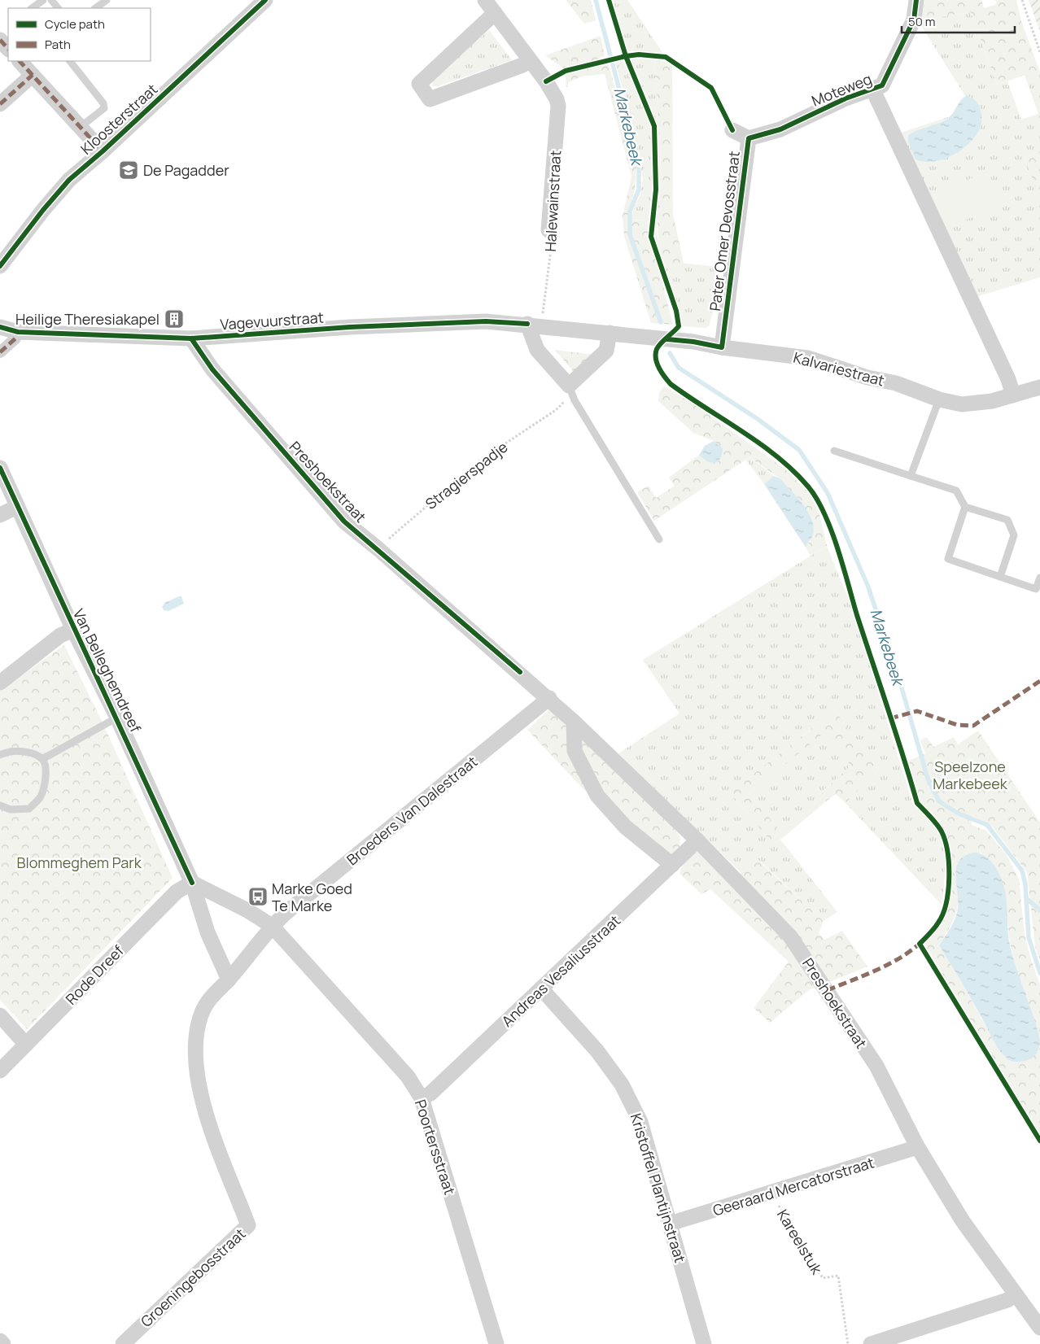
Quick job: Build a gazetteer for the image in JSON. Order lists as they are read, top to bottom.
{
  "streets": {
    "street": [
      "Moteweg",
      "Kloosterstraat",
      "Halewainstraat",
      "Pater Omer Devosstraat",
      "Vagevuurstraat",
      "Kalvariestraat",
      "Preshoekstraat",
      "Van Belleghemdreef",
      "Broeders Van Dalestraat",
      "Andreas Vesaliusstraat",
      "Rode Dreef",
      "Poortersstraat",
      "Geeraard Mercatorstraat",
      "Kristoffel Plantijnstraat",
      "Groeningebosstraat"
    ],
    "path": ["Stragierspadje", "Kareelstuk"]
  },
  "crossings": [
    ["Moteweg", "Pater Omer Devosstraat"],
    ["Moteweg", "Kalvariestraat"],
    ["Halewainstraat", "Vagevuurstraat"],
    ["Pater Omer Devosstraat", "Kalvariestraat"],
    ["Vagevuurstraat", "Kalvariestraat"],
    ["Vagevuurstraat", "Preshoekstraat"],
    ["Stragierspadje", "Preshoekstraat"],
    ["Preshoekstraat", "Broeders Van Dalestraat"],
    ["Preshoekstraat", "Andreas Vesaliusstraat"],
    ["Preshoekstraat", "Geeraard Mercatorstraat"],
    ["Van Belleghemdreef", "Broeders Van Dalestraat"],
    ["Van Belleghemdreef", "Rode Dreef"],
    ["Van Belleghemdreef", "Groeningebosstraat"],
    ["Broeders Van Dalestraat", "Poortersstraat"],
    ["Broeders Van Dalestraat", "Groeningebosstraat"],
    ["Andreas Vesaliusstraat", "Poortersstraat"],
    ["Andreas Vesaliusstraat", "Kristoffel Plantijnstraat"],
    ["Geeraard Mercatorstraat", "Kristoffel Plantijnstraat"],
    ["Geeraard Mercatorstraat", "Kareelstuk"]
  ],
  "water": ["Markebeek"],
  "parks": ["Speelzone Markebeek", "Blommeghem Park"],
  "places": {
    "school or university": ["De Pagadder"],
    "building": ["Heilige Theresiakapel"],
    "bus stop": ["Marke Goed Te Marke"]
  },
  "legend": ["Cycle path", "Path"],
  "scale_bar": "50 m"
}
